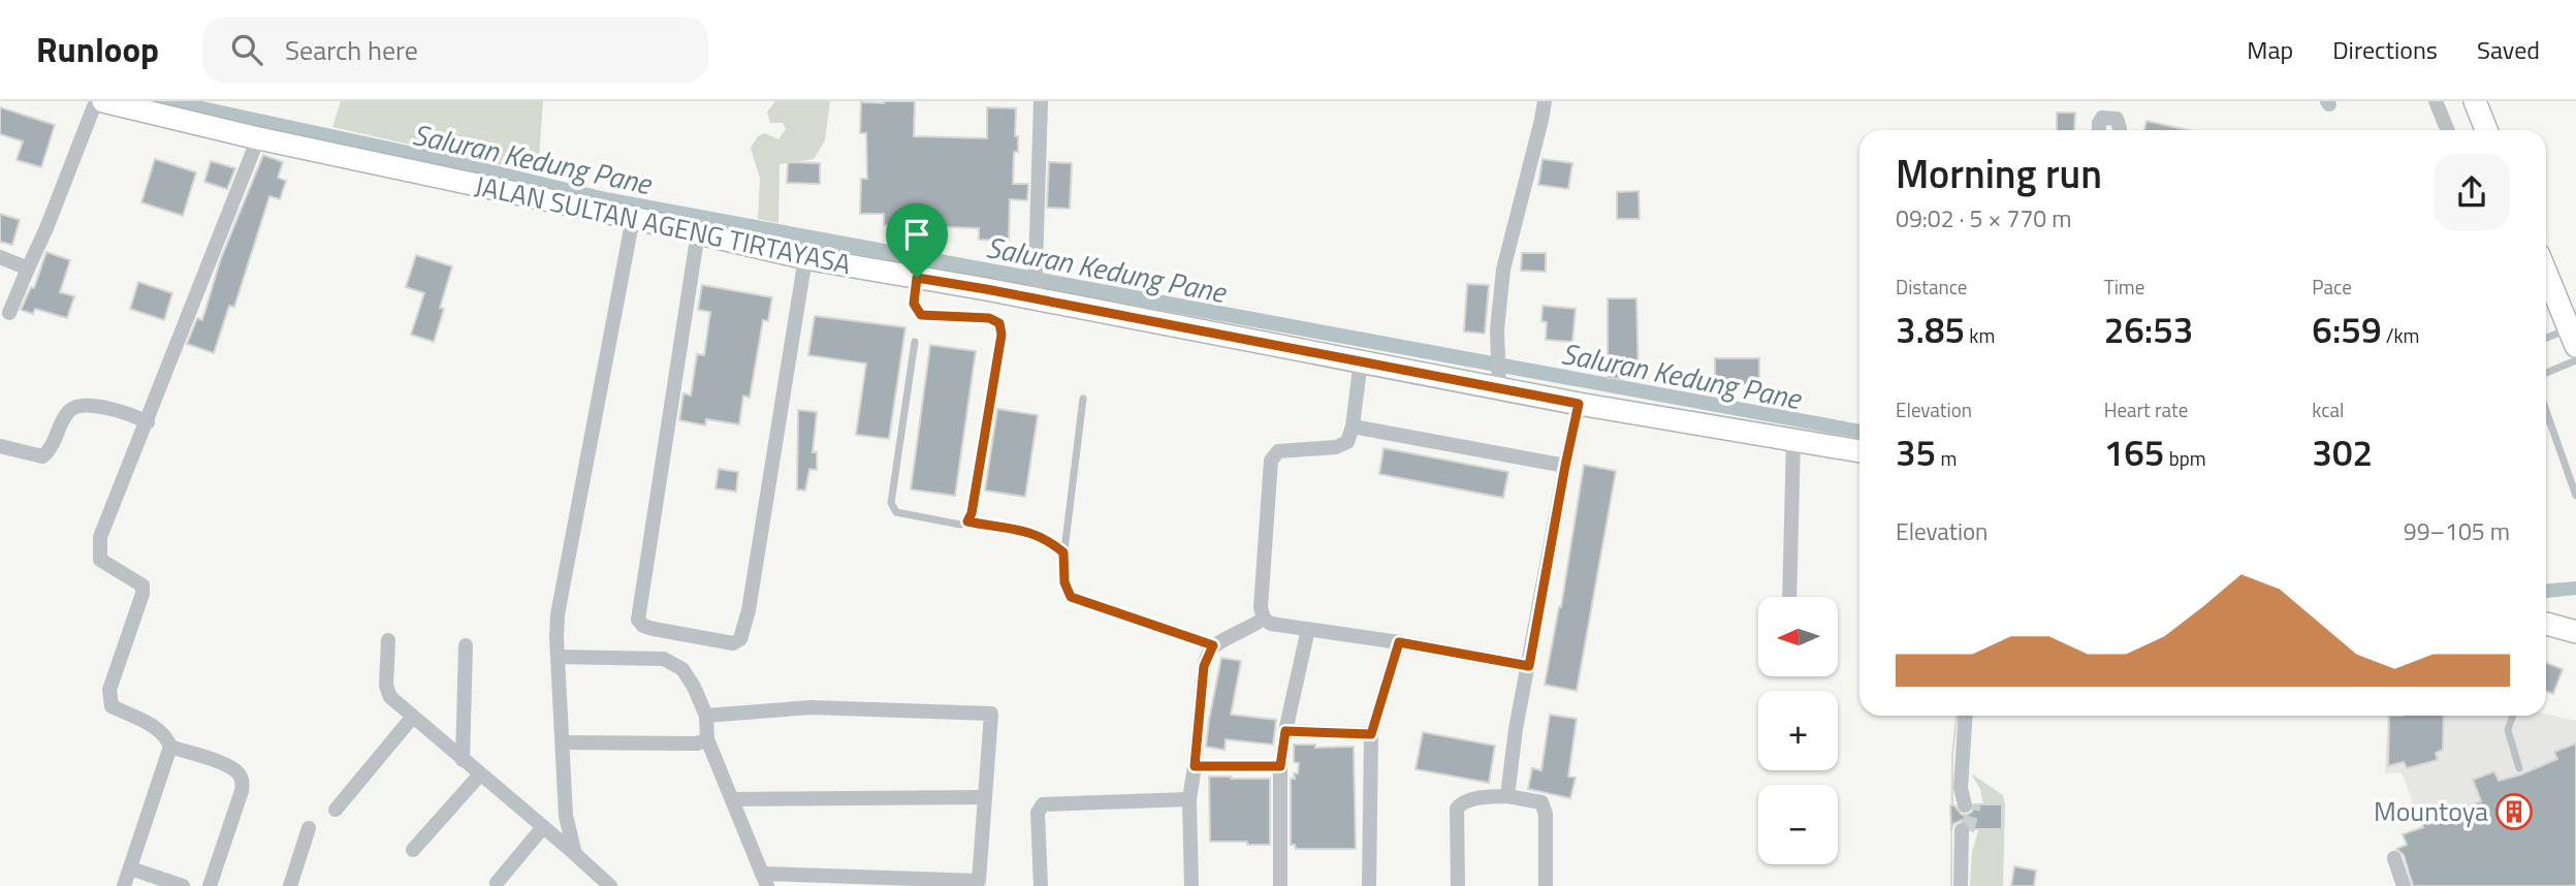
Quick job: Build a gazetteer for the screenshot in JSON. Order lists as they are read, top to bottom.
{
  "streets": {
    "main road": ["JALAN SULTAN AGENG TIRTAYASA"]
  },
  "water": ["Saluran Kedung Pane"],
  "places": {
    "building": ["Mountoya"]
  },
  "north": "left",
  "page": {
    "header": "Runloop",
    "search": "Search here",
    "nav": ["Map", "Directions", "Saved"],
    "heading": ["Morning run", "09:02 · 5 × 770 m"],
    "stats": [
      ["Distance", "3.85 km"],
      ["Time", "26:53"],
      ["Pace", "6:59 /km"],
      ["Elevation", "35 m"],
      ["Heart rate", "165 bpm"],
      ["kcal", "302"]
    ],
    "chart": ["Elevation", "99–105 m"],
    "map_buttons": ["+", "−"]
  }
}
